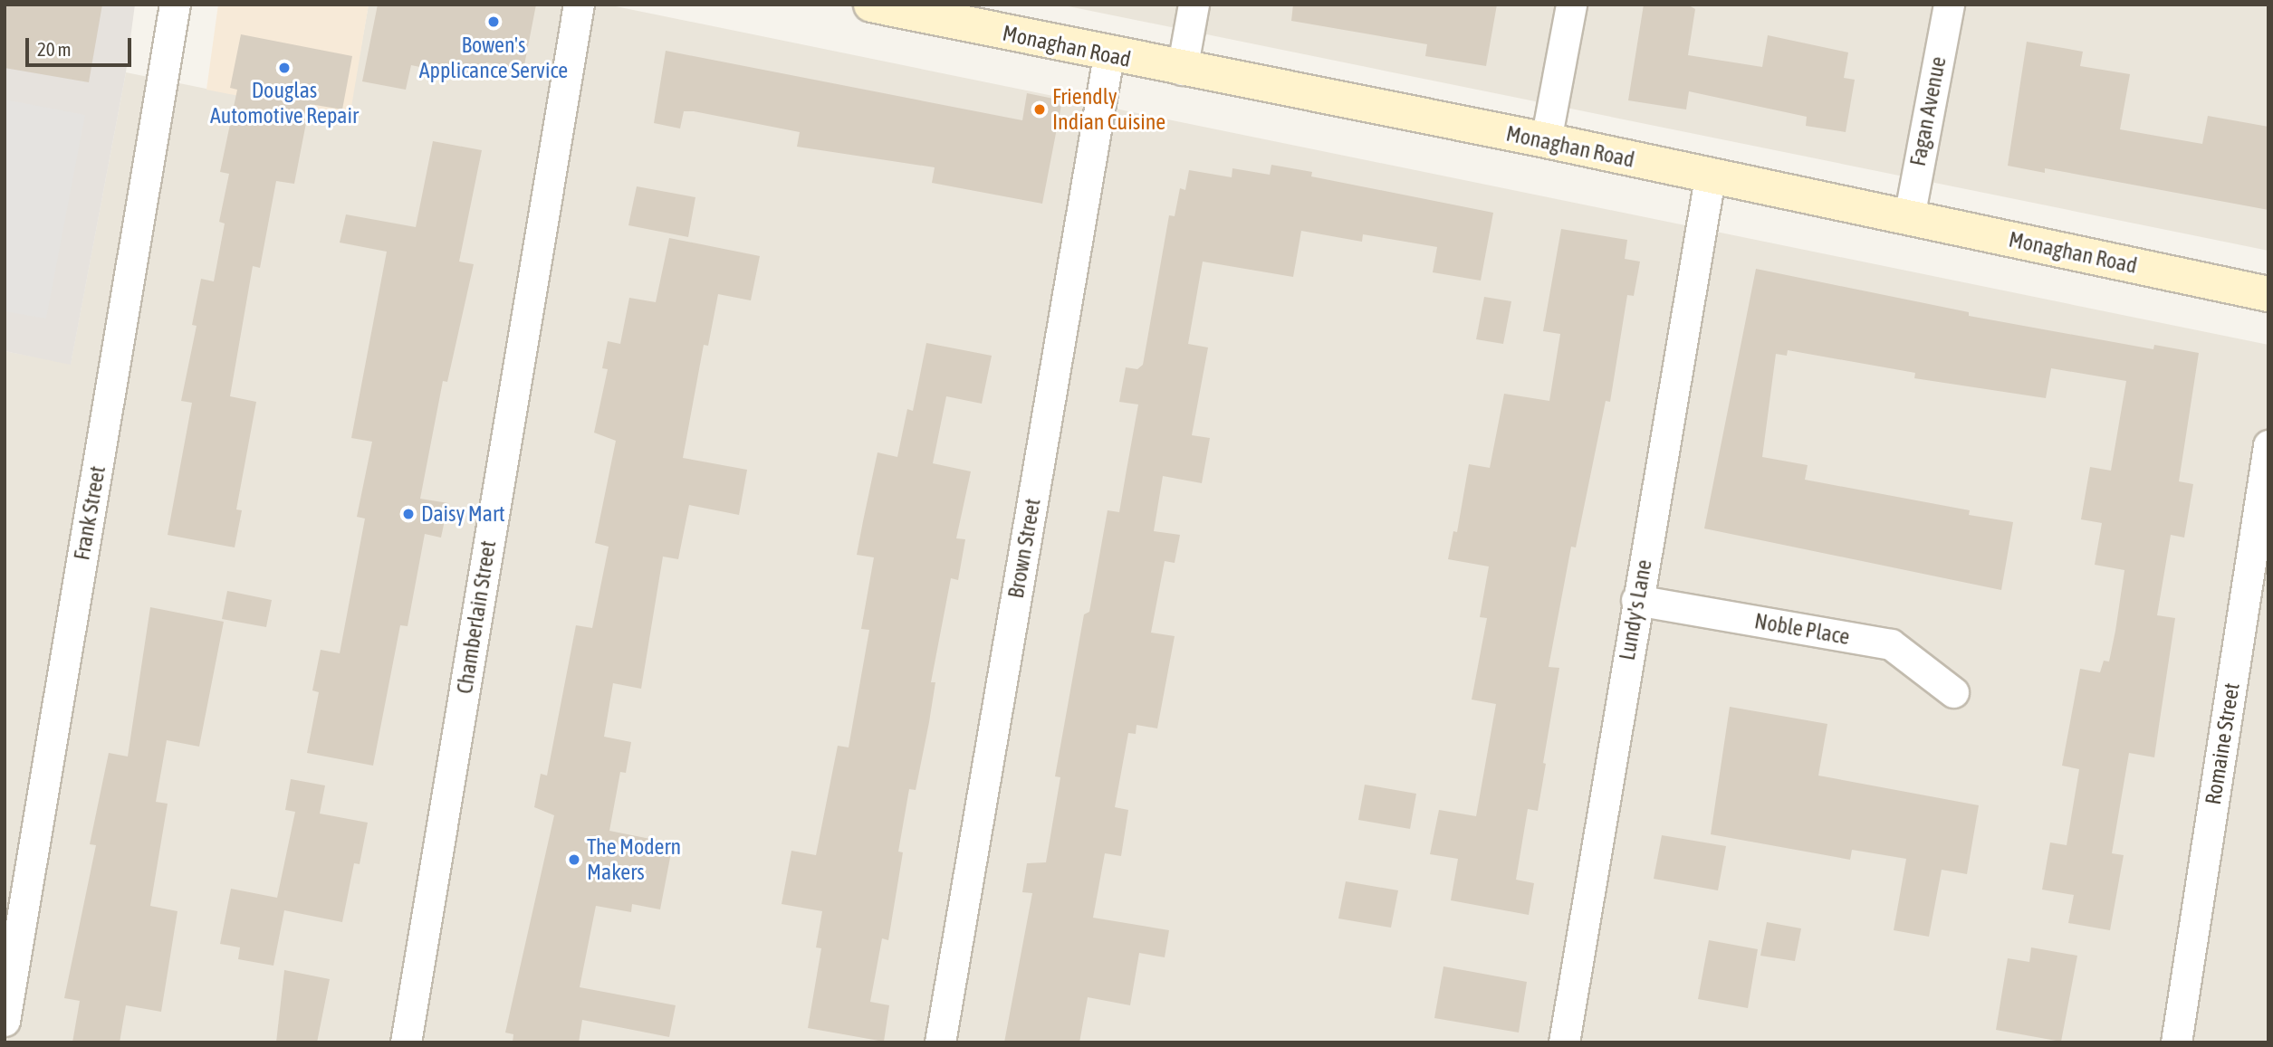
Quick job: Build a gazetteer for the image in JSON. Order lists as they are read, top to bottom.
{
  "streets": {
    "main road": ["Monaghan Road"],
    "street": [
      "Fagan Avenue",
      "Frank Street",
      "Brown Street",
      "Lundy's Lane",
      "Chamberlain Street",
      "Noble Place",
      "Romaine Street"
    ]
  },
  "crossings": [
    ["Monaghan Road", "Fagan Avenue"],
    ["Monaghan Road", "Brown Street"],
    ["Monaghan Road", "Lundy's Lane"],
    ["Lundy's Lane", "Noble Place"]
  ],
  "places": [
    "Bowen's Applicance Service",
    "Douglas Automotive Repair",
    "Friendly Indian Cuisine",
    "Daisy Mart",
    "The Modern Makers"
  ],
  "scale_bar": "20 m"
}
